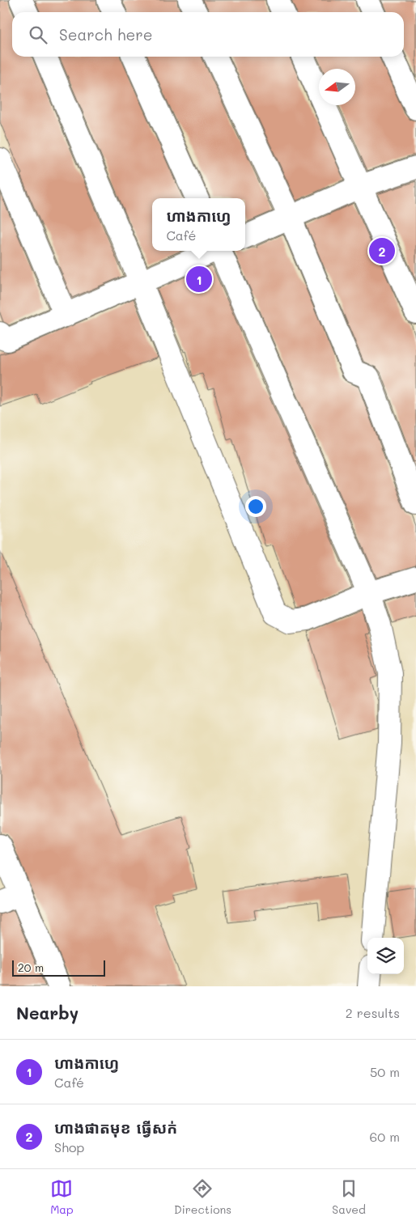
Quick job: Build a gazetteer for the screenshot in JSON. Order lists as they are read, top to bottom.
{
  "scale_bar": "20 m",
  "north": "left",
  "page": {
    "search": "Search here",
    "popup": ["ហាងកាហ្វេ", "Café"],
    "pins": ["2", "1"],
    "scale": "20 m",
    "heading": ["Nearby", "2 results"],
    "list": [
      {
        "mark": "1",
        "name": "ហាងកាហ្វេ",
        "note": "Café",
        "value": "50 m"
      },
      {
        "mark": "2",
        "name": "ហាងផាតមុខ ធ្វើសក់",
        "note": "Shop",
        "value": "60 m"
      }
    ],
    "nav": ["Map", "Directions", "Saved"]
  }
}
